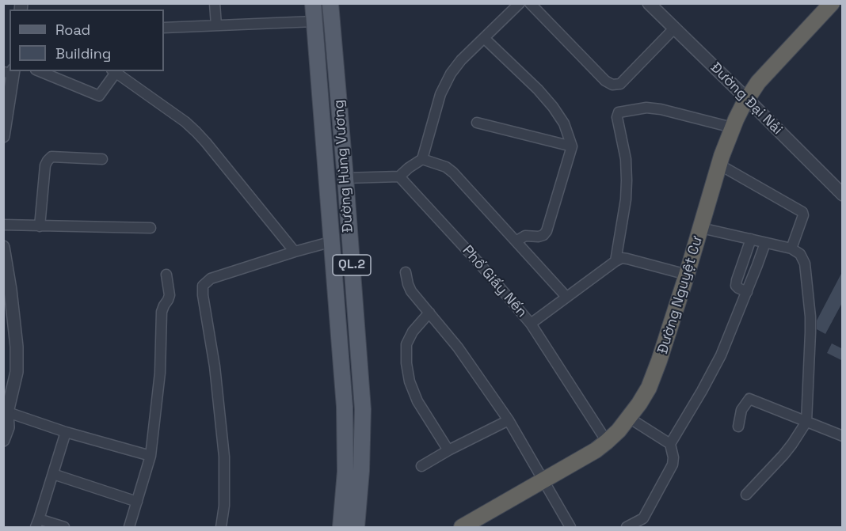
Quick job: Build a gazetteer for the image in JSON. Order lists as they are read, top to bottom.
{
  "streets": {
    "highway": ["Đường Nguyệt Cư"],
    "main road": ["Đường Hùng Vương", "QL.2"],
    "street": ["Đường Đại Nải", "Phố Giấy Nến"]
  },
  "crossings": [
    ["Đường Đại Nải", "Đường Nguyệt Cư"],
    ["Phố Giấy Nến", "Đường Nguyệt Cư"]
  ],
  "legend": ["Road", "Building"]
}
